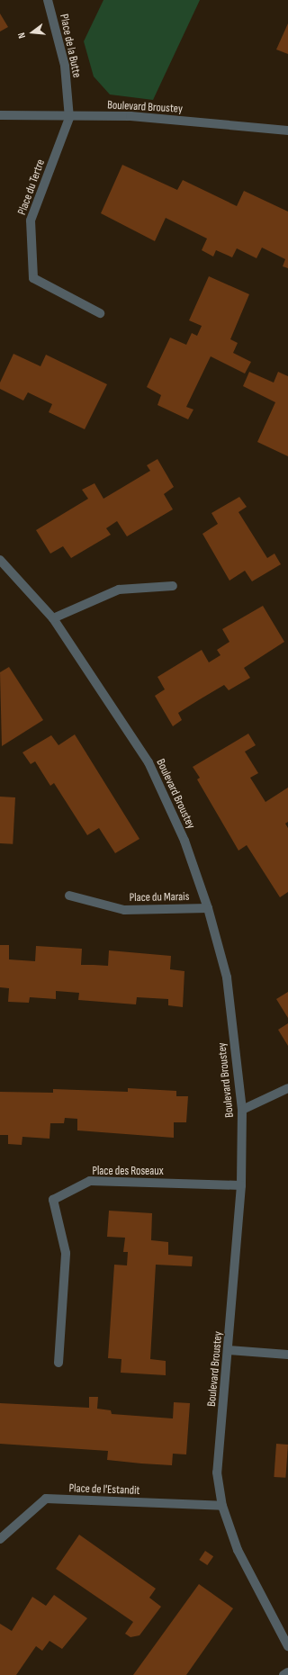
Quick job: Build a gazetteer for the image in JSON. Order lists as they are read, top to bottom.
{
  "streets": {
    "street": [
      "Place de la Butte",
      "Boulevard Broustey",
      "Place du Tertre",
      "Place du Marais",
      "Place des Roseaux",
      "Place de l'Estandit"
    ]
  },
  "crossings": [
    ["Place de la Butte", "Boulevard Broustey"],
    ["Place de la Butte", "Place du Tertre"],
    ["Boulevard Broustey", "Place du Tertre"],
    ["Boulevard Broustey", "Place du Marais"],
    ["Boulevard Broustey", "Place des Roseaux"],
    ["Boulevard Broustey", "Place de l'Estandit"]
  ],
  "north": "left"
}
